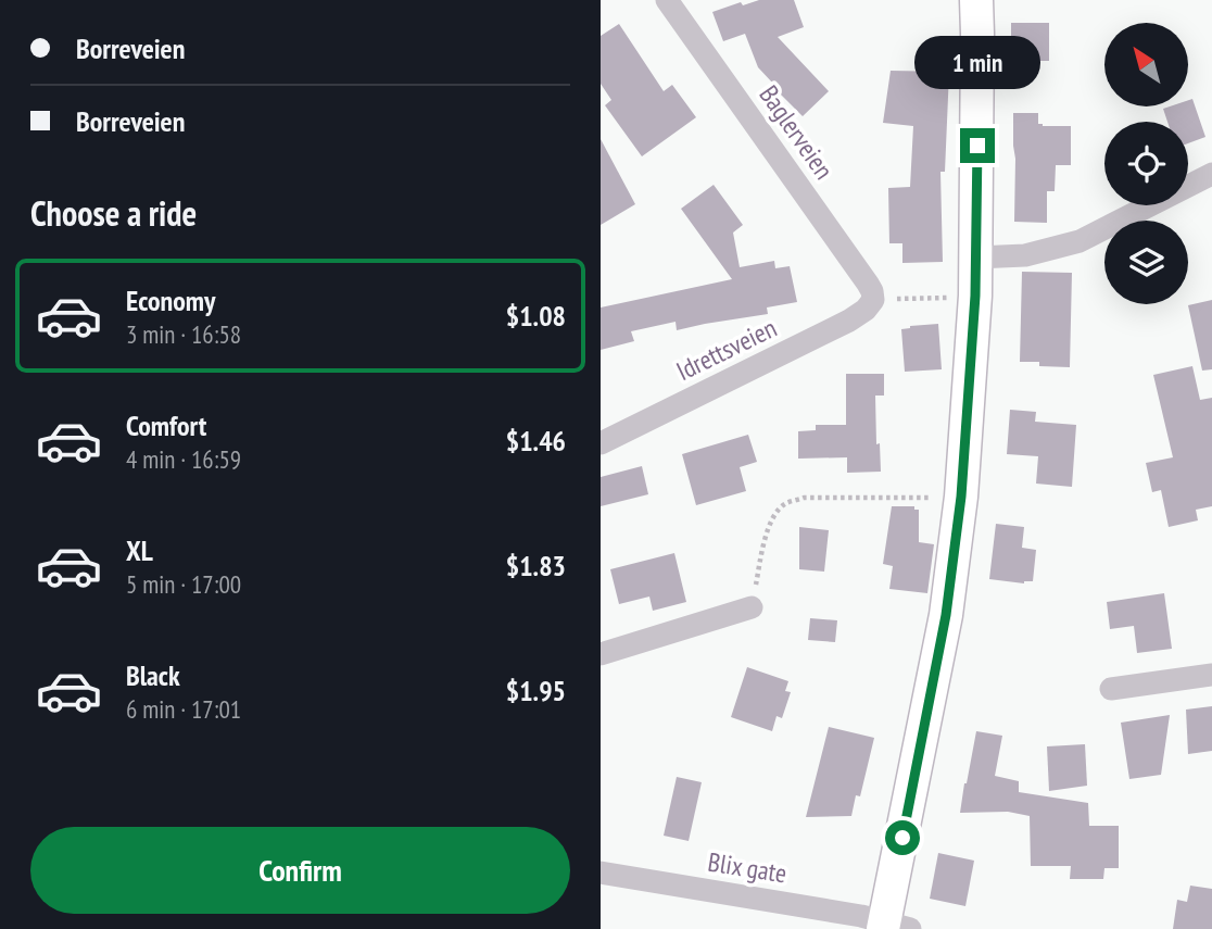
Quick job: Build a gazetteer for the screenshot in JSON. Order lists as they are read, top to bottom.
{
  "streets": {
    "street": ["Baglerveien", "Idrettsveien", "Blix gate"]
  },
  "crossings": [
    ["Baglerveien", "Idrettsveien"]
  ],
  "north": "top left",
  "page": {
    "banner": ["Borreveien", "Borreveien"],
    "bubble": "1 min",
    "heading": "Choose a ride",
    "list": [
      {
        "name": "Economy",
        "note": "3 min · 16:58",
        "value": "$1.08"
      },
      {
        "name": "Comfort",
        "note": "4 min · 16:59",
        "value": "$1.46"
      },
      {
        "name": "XL",
        "note": "5 min · 17:00",
        "value": "$1.83"
      },
      {
        "name": "Black",
        "note": "6 min · 17:01",
        "value": "$1.95"
      }
    ],
    "buttons": "Confirm"
  }
}
